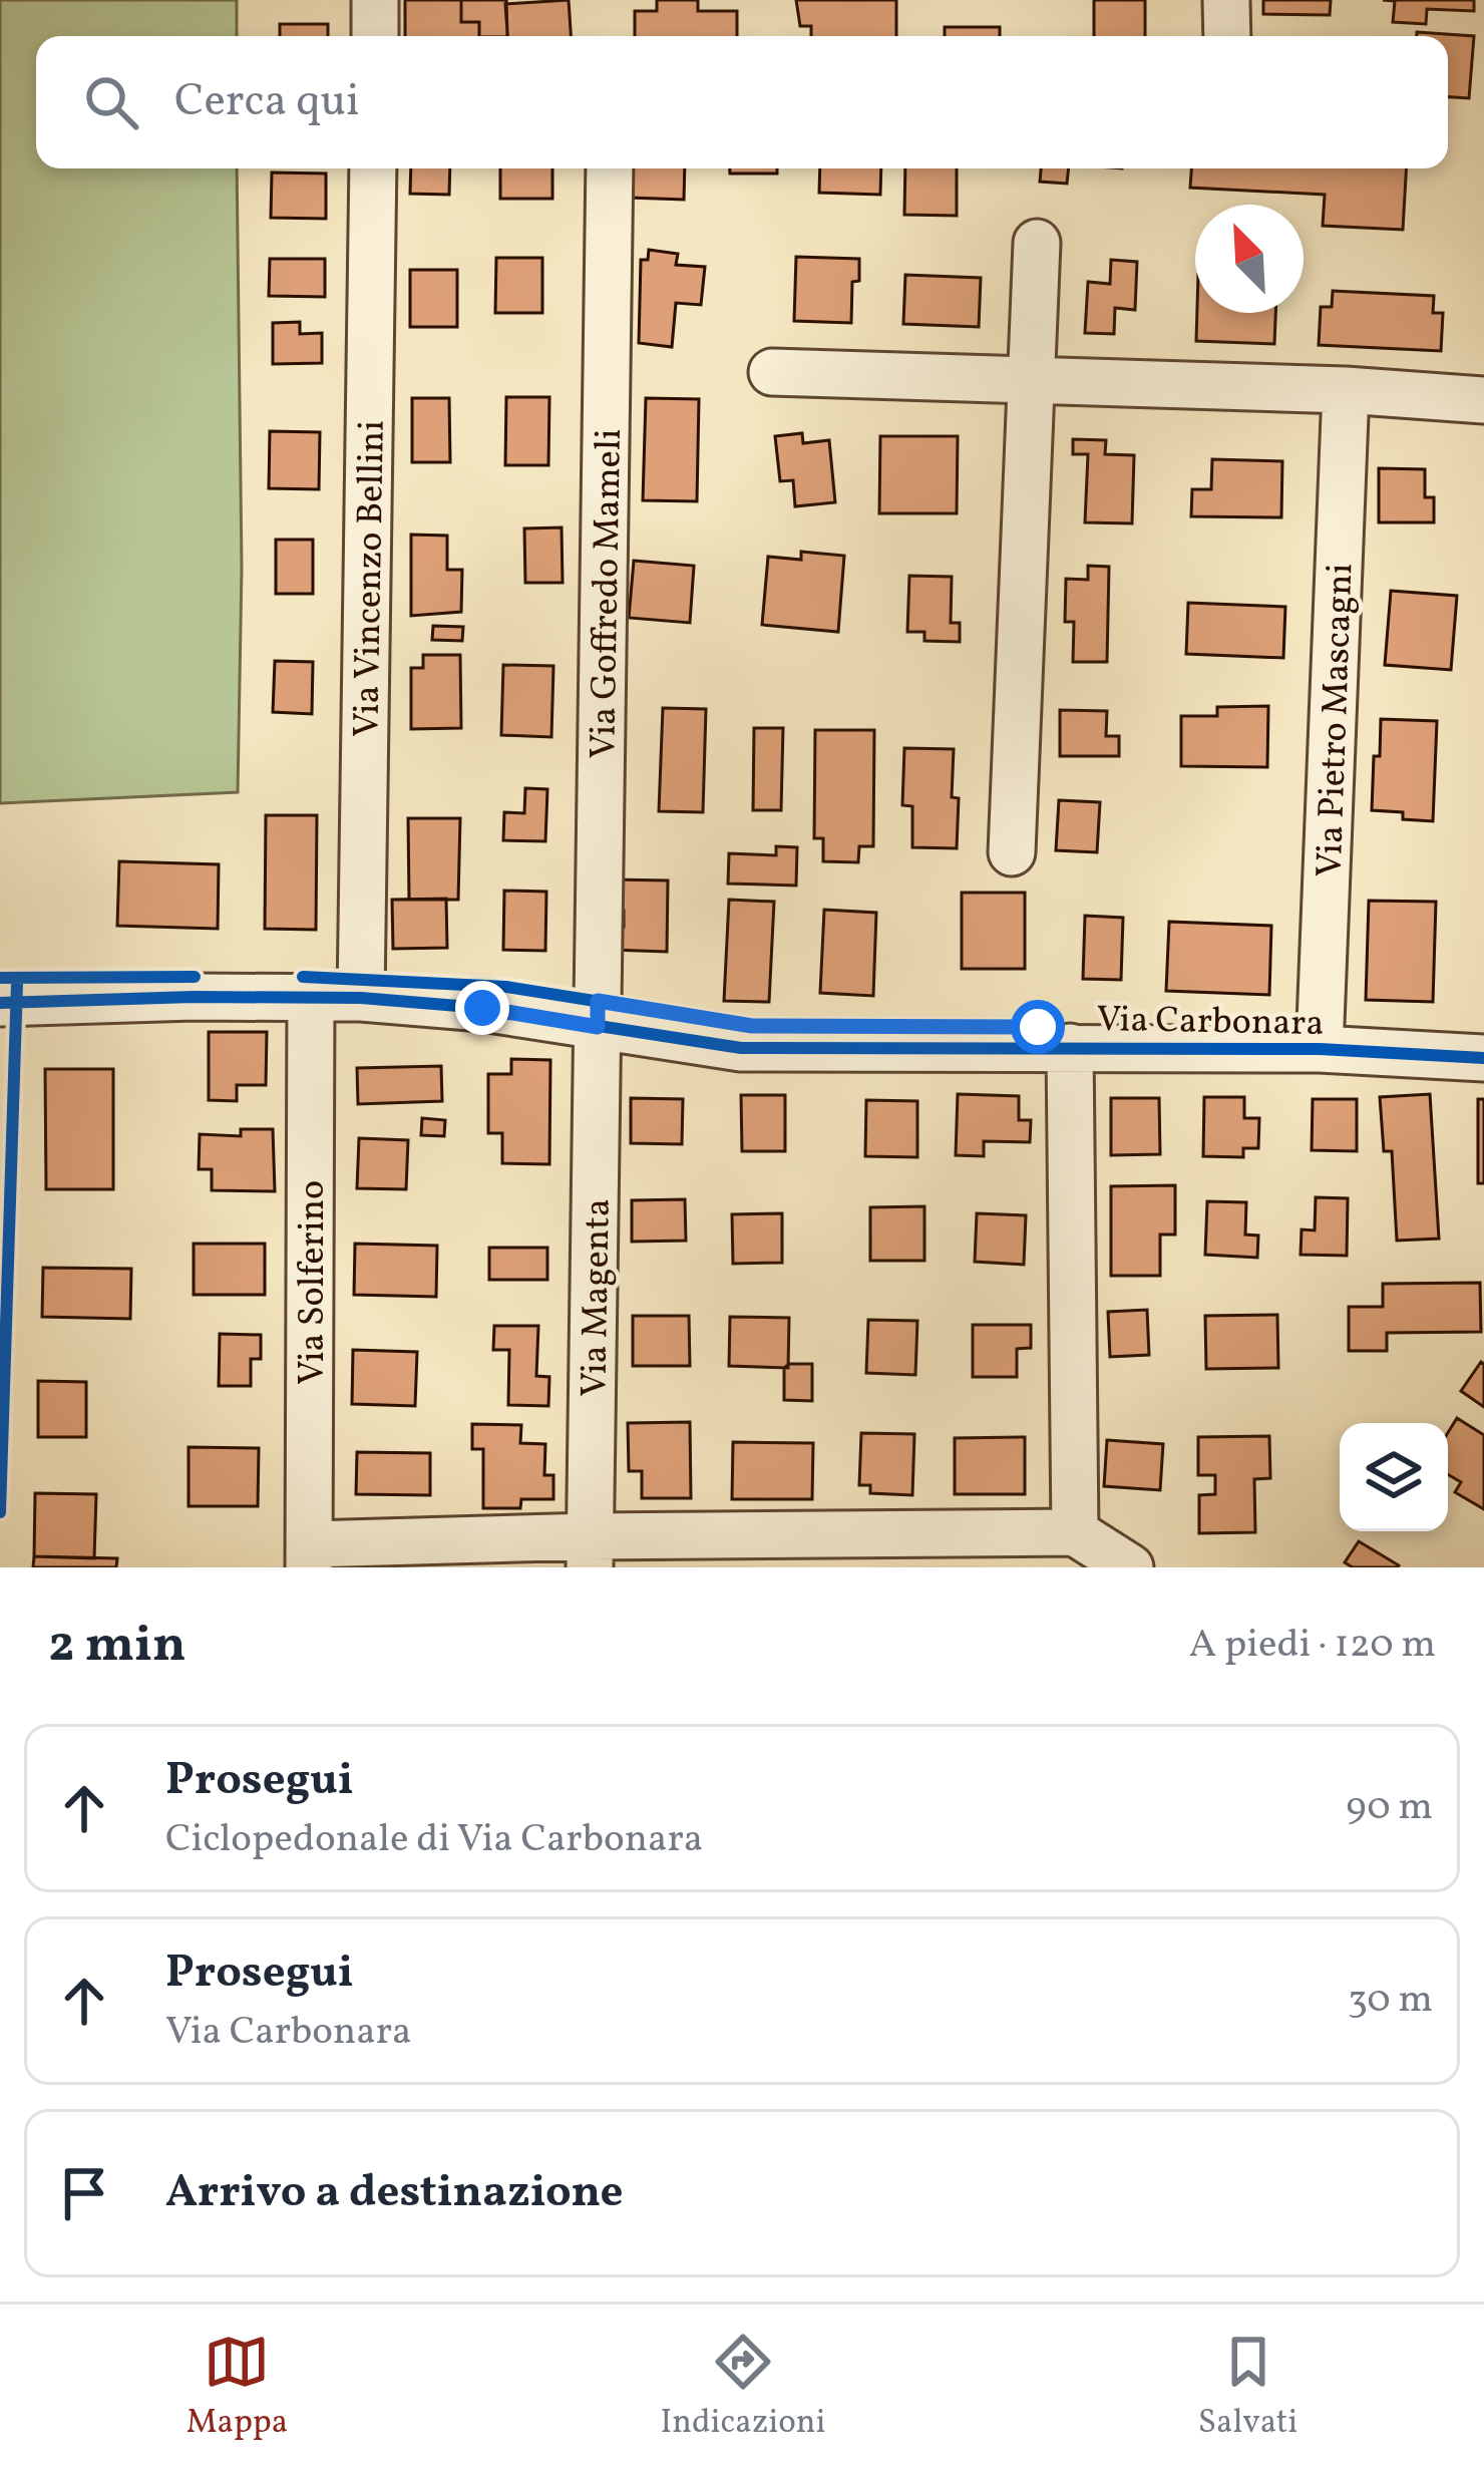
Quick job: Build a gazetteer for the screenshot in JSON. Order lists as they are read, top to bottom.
{
  "streets": {
    "street": [
      "Via Vincenzo Bellini",
      "Via Goffredo Mameli",
      "Via Pietro Mascagni",
      "Via Carbonara",
      "Via Solferino",
      "Via Magenta"
    ]
  },
  "crossings": [
    ["Via Vincenzo Bellini", "Via Carbonara"],
    ["Via Goffredo Mameli", "Via Carbonara"],
    ["Via Goffredo Mameli", "Via Magenta"],
    ["Via Pietro Mascagni", "Via Carbonara"],
    ["Via Carbonara", "Via Solferino"],
    ["Via Carbonara", "Via Magenta"]
  ],
  "north": "top left",
  "page": {
    "search": "Cerca qui",
    "heading": ["2 min", "A piedi · 120 m"],
    "list": [
      ["Prosegui", "Ciclopedonale di Via Carbonara", "90 m"],
      ["Prosegui", "Via Carbonara", "30 m"],
      "Arrivo a destinazione"
    ],
    "nav": ["Mappa", "Indicazioni", "Salvati"]
  }
}
